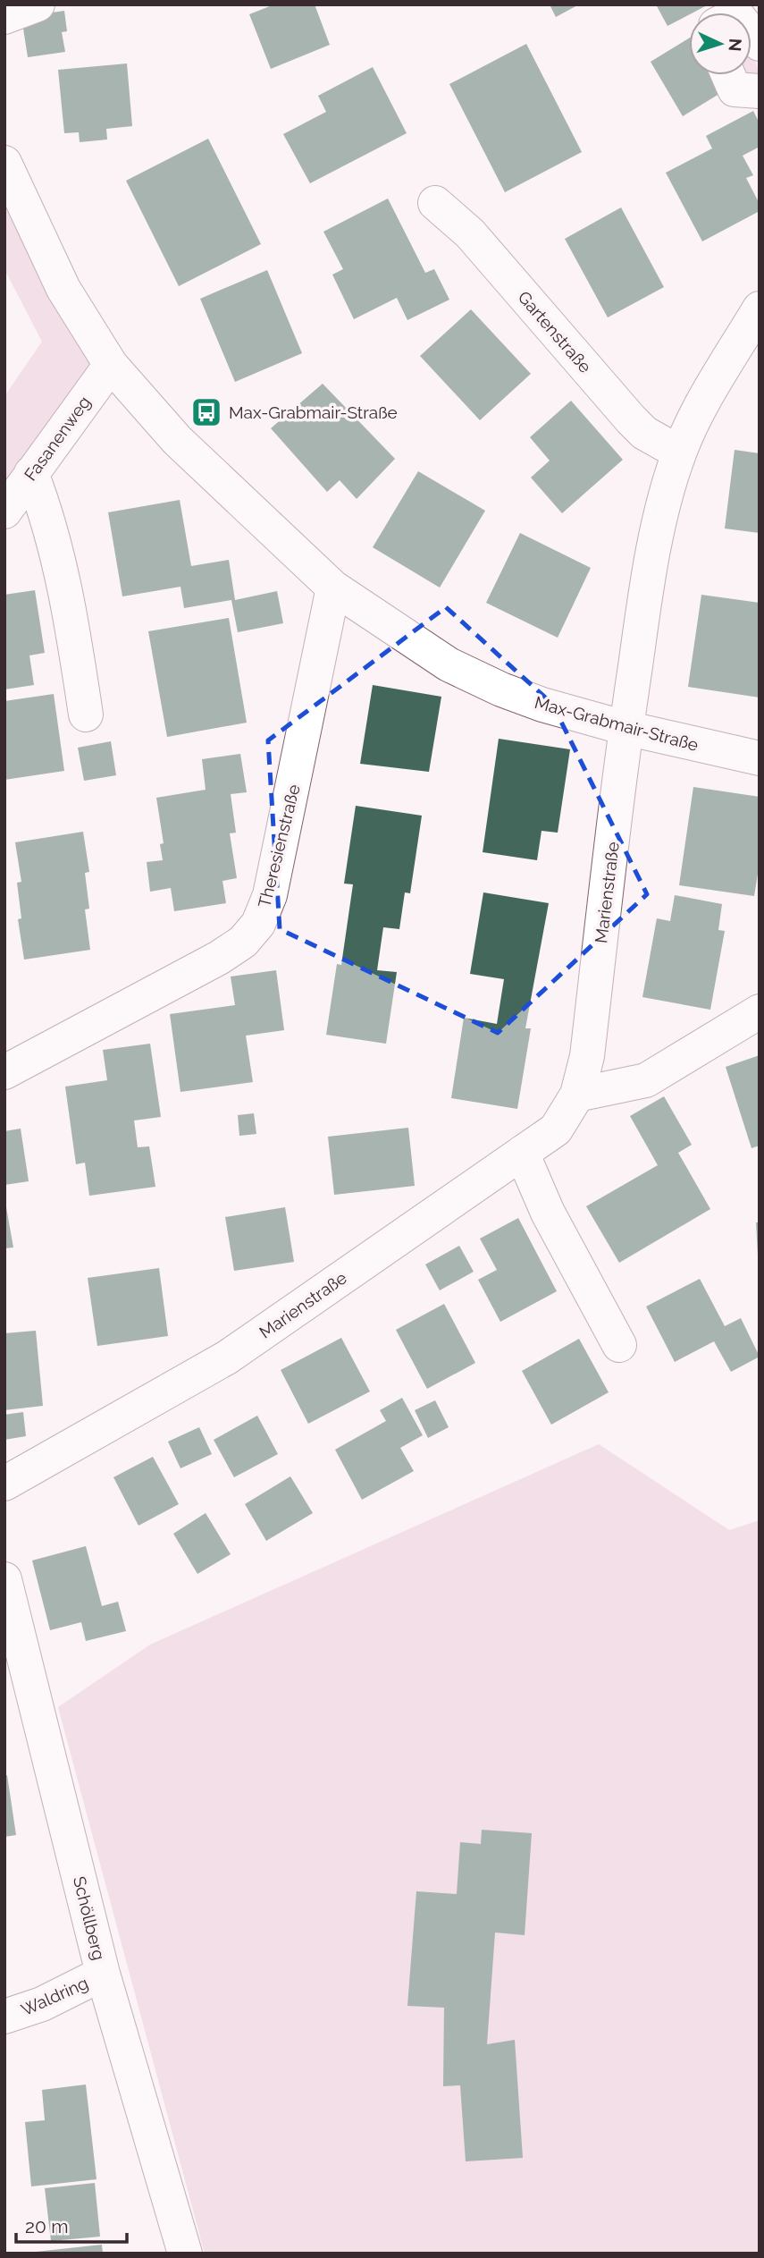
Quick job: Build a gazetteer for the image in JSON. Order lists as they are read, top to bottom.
{
  "streets": {
    "street": [
      "Gartenstraße",
      "Fasanenweg",
      "Max-Grabmair-Straße",
      "Theresienstraße",
      "Marienstraße",
      "Schöllberg",
      "Waldring"
    ]
  },
  "crossings": [
    ["Fasanenweg", "Max-Grabmair-Straße"],
    ["Max-Grabmair-Straße", "Theresienstraße"],
    ["Max-Grabmair-Straße", "Marienstraße"],
    ["Schöllberg", "Waldring"]
  ],
  "places": {
    "bus stop": ["Max-Grabmair-Straße"]
  },
  "scale_bar": "20 m",
  "north": "right"
}
